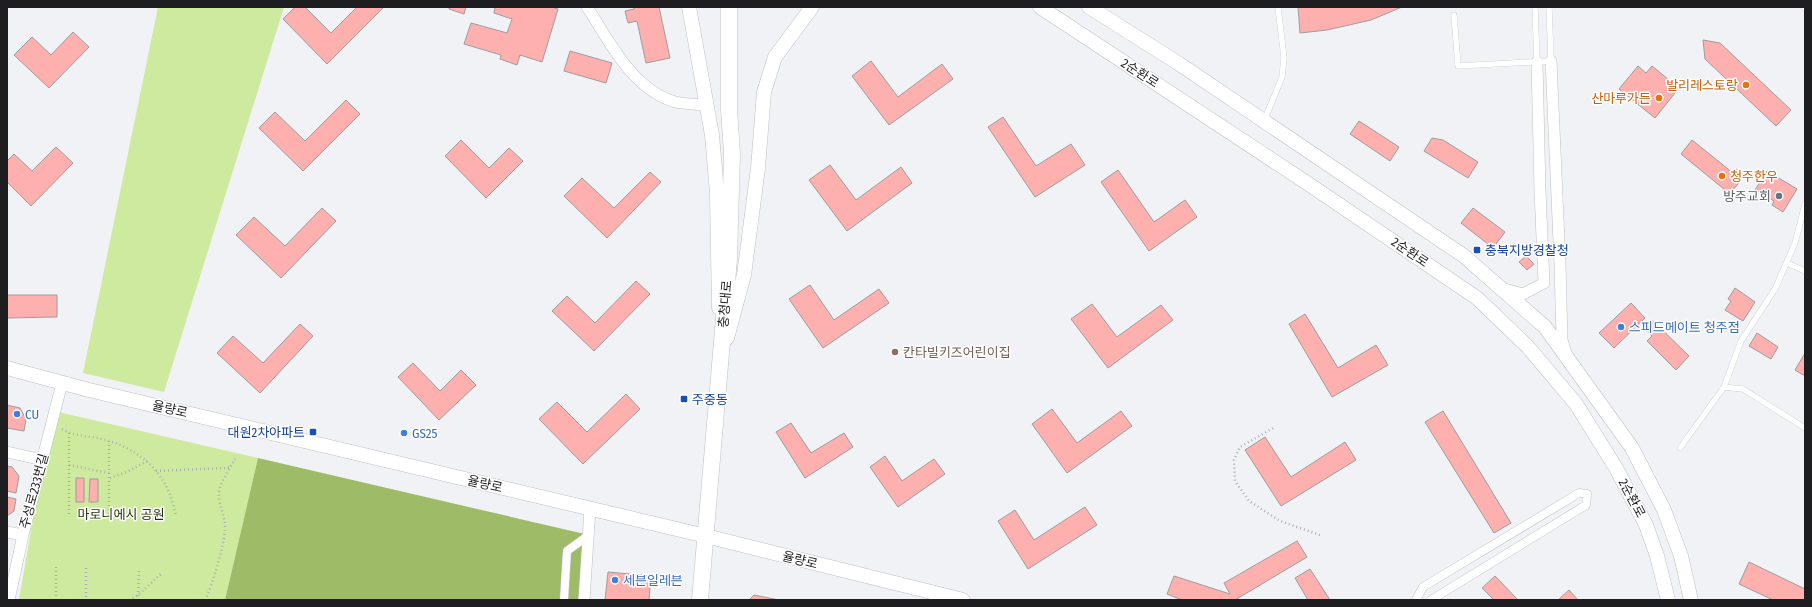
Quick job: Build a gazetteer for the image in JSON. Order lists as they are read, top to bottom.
{
  "streets": {
    "main road": ["충청대로"],
    "street": ["2순환로", "율량로", "주성로233번길"]
  },
  "crossings": [
    ["충청대로", "율량로"],
    ["율량로", "주성로233번길"]
  ],
  "parks": ["마로니에시 공원"],
  "places": {
    "other": [
      "발리레스토랑",
      "산마루가든",
      "청주한우",
      "방주교회",
      "스피드메이트 청주점",
      "칸타빌키즈어린이집",
      "CU",
      "GS25",
      "세븐일레븐"
    ],
    "transit": ["충북지방경찰청", "주중동", "대원2차아파트"]
  }
}
